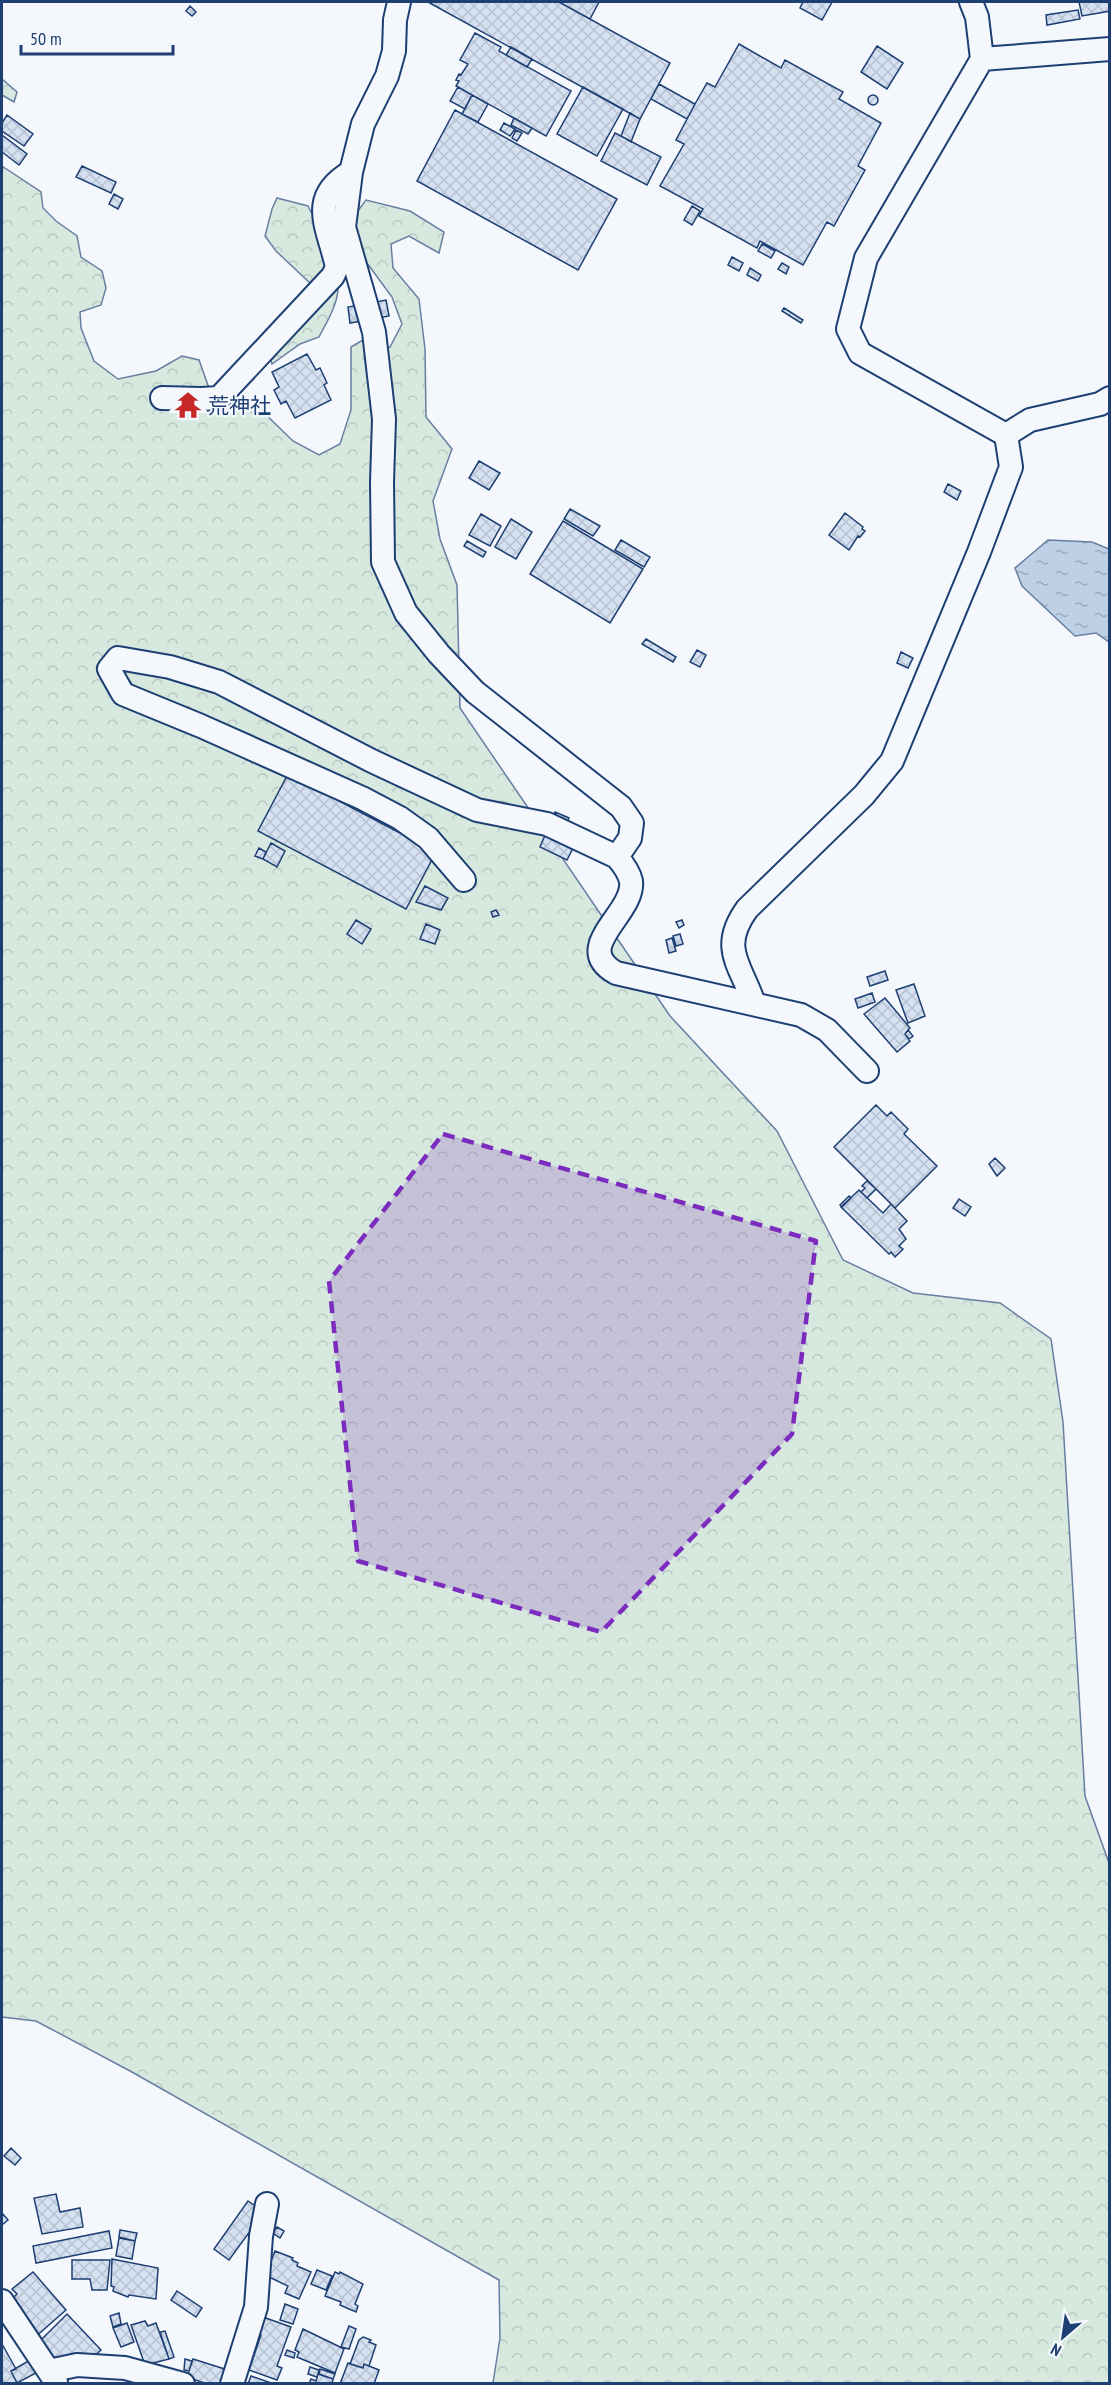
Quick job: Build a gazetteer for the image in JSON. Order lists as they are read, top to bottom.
{
  "places": {
    "temple": ["荒神社"]
  },
  "scale_bar": "50 m",
  "north": "bottom left"
}
